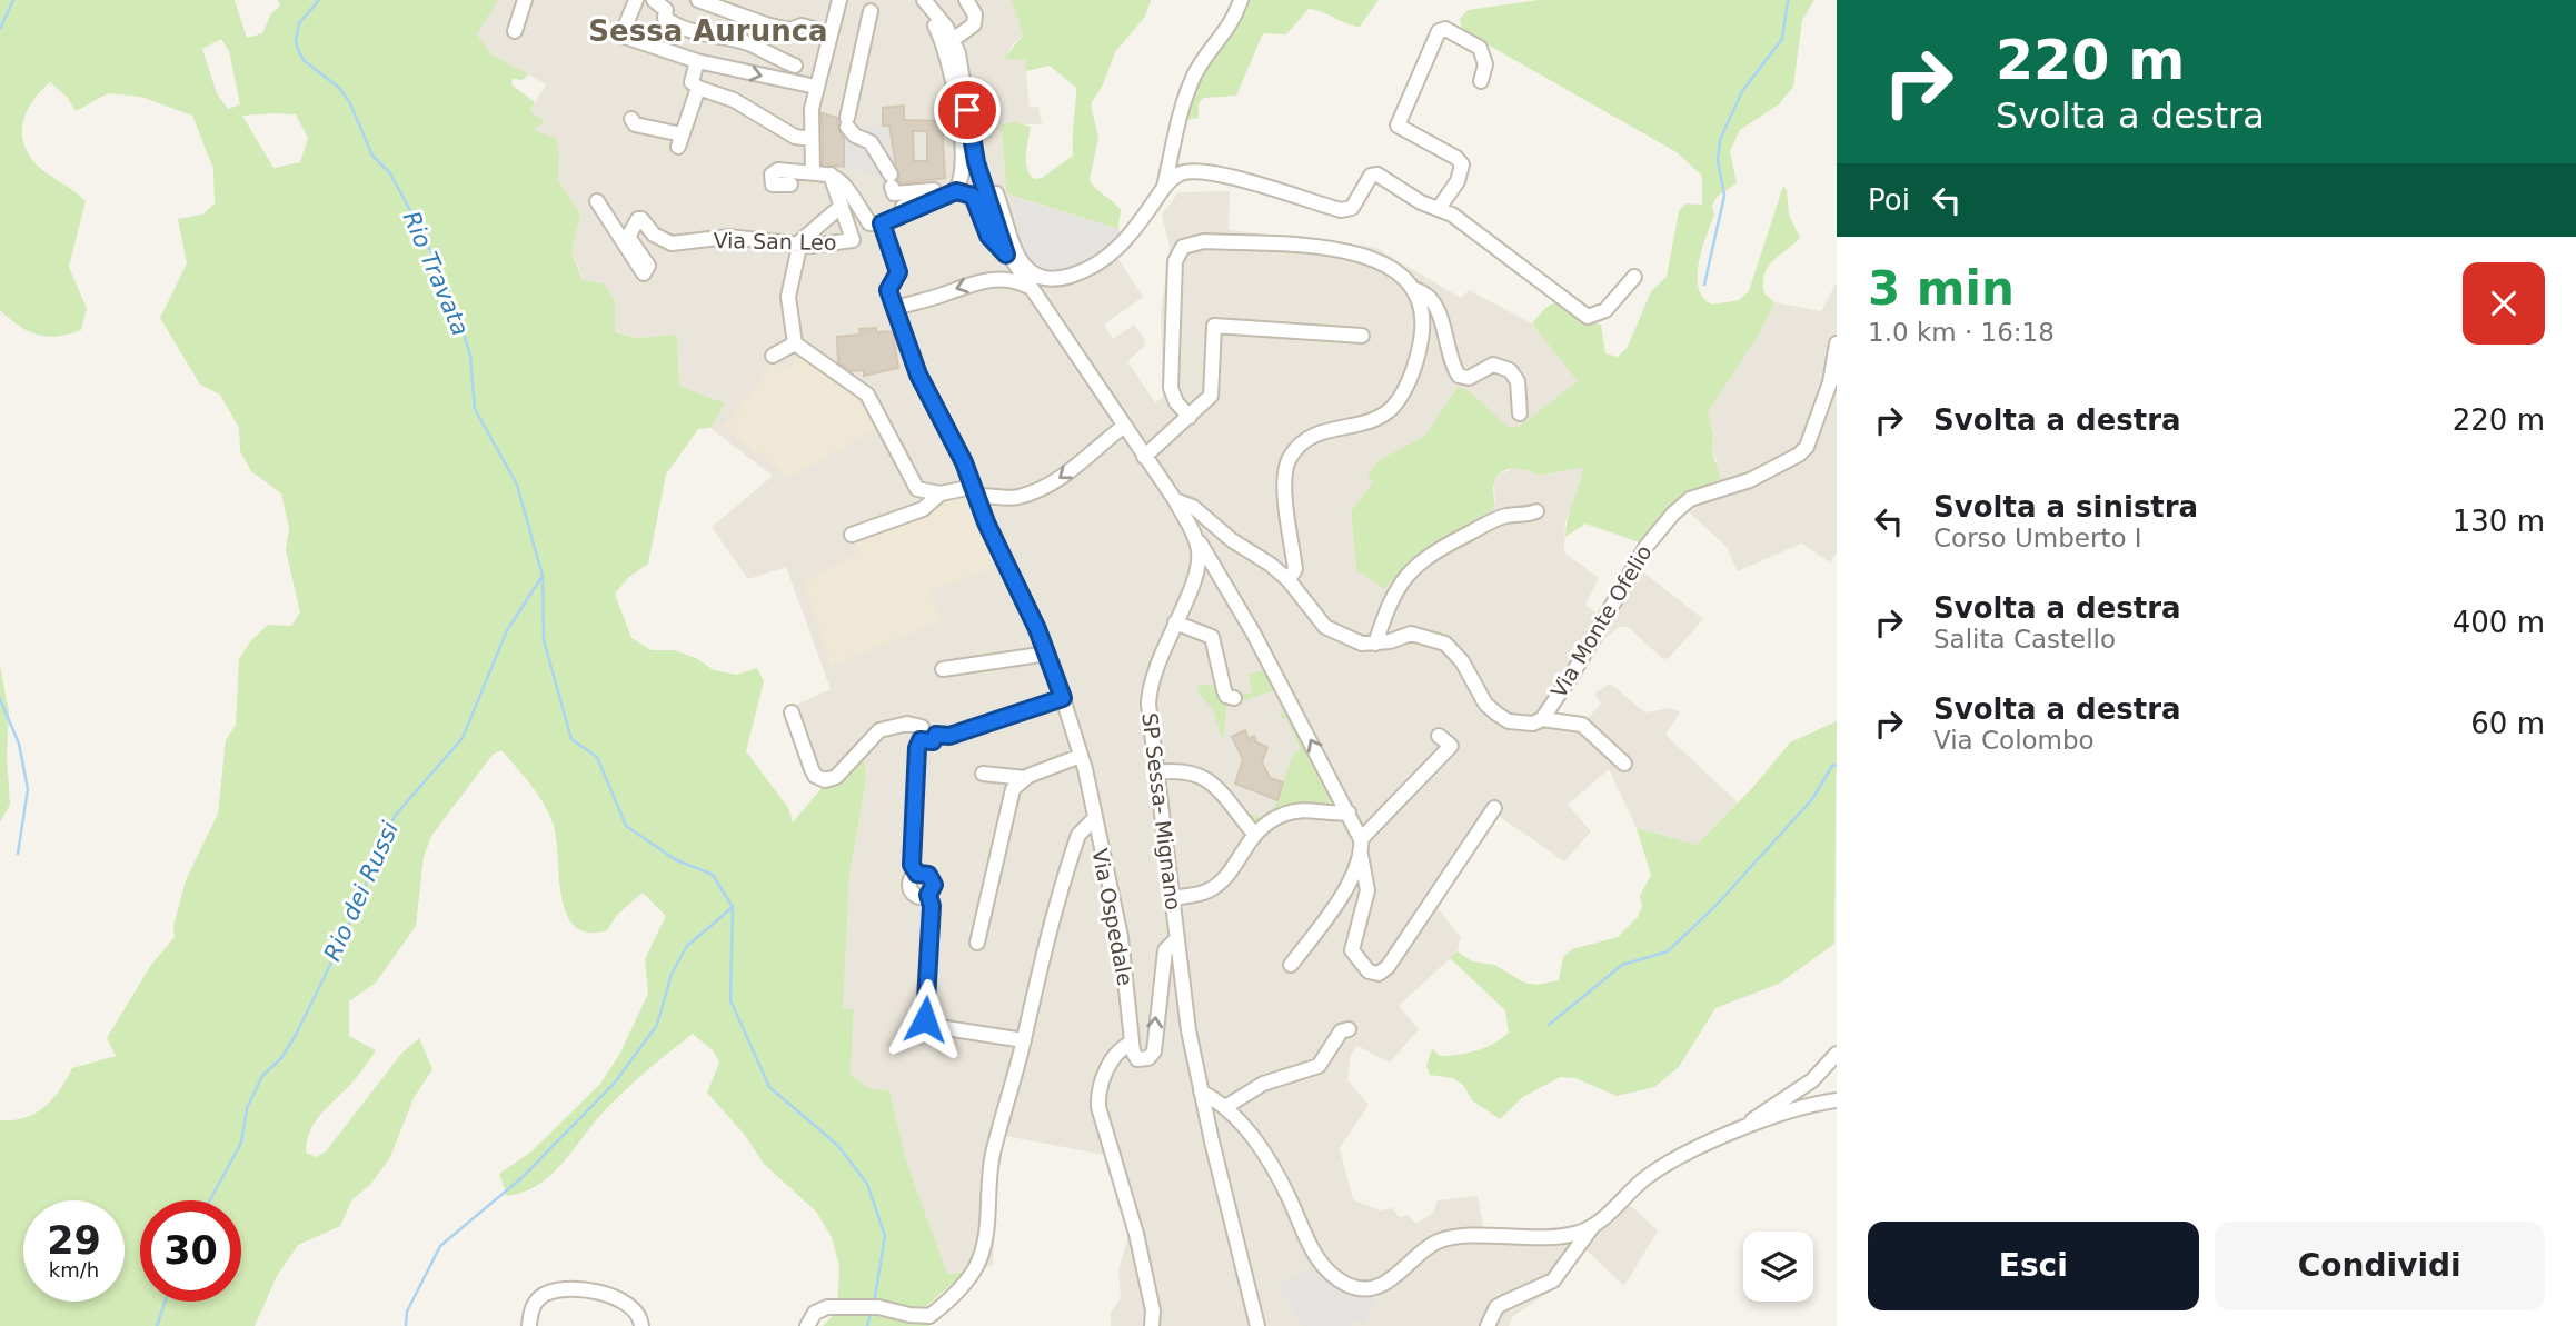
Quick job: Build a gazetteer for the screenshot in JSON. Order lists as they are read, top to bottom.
{
  "streets": {
    "street": [
      "Via San Leo",
      "Via Monte Ofelio",
      "SP Sessa- Mignano",
      "Via Ospedale"
    ]
  },
  "crossings": [
    ["SP Sessa- Mignano", "Via Ospedale"]
  ],
  "districts": ["Sessa Aurunca"],
  "water": ["Rio Travata", "Rio dei Russi"],
  "page": {
    "turn": ["220 m", "Svolta a destra"],
    "then": "Poi",
    "heading": ["3 min", "1.0 km · 16:18"],
    "list": [
      {
        "name": "Svolta a destra",
        "value": "220 m"
      },
      {
        "name": "Svolta a sinistra",
        "note": "Corso Umberto I",
        "value": "130 m"
      },
      {
        "name": "Svolta a destra",
        "note": "Salita Castello",
        "value": "400 m"
      },
      {
        "name": "Svolta a destra",
        "note": "Via Colombo",
        "value": "60 m"
      }
    ],
    "speed": "29 km/h",
    "limit": "30",
    "buttons": ["Esci", "Condividi"]
  }
}
